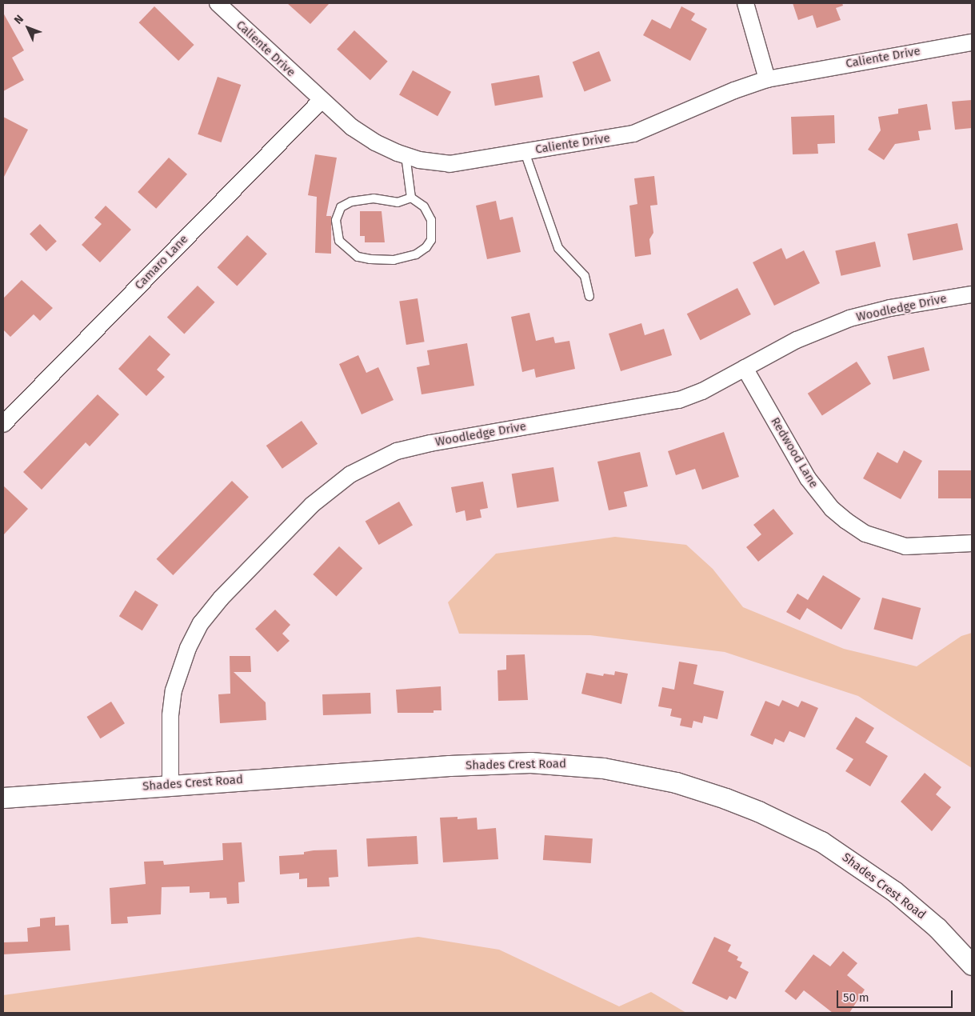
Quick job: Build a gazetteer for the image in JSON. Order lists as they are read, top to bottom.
{
  "streets": {
    "street": [
      "Caliente Drive",
      "Camaro Lane",
      "Woodledge Drive",
      "Redwood Lane",
      "Shades Crest Road"
    ]
  },
  "crossings": [
    ["Caliente Drive", "Camaro Lane"],
    ["Woodledge Drive", "Redwood Lane"],
    ["Woodledge Drive", "Shades Crest Road"]
  ],
  "scale_bar": "50 m",
  "north": "top left"
}
